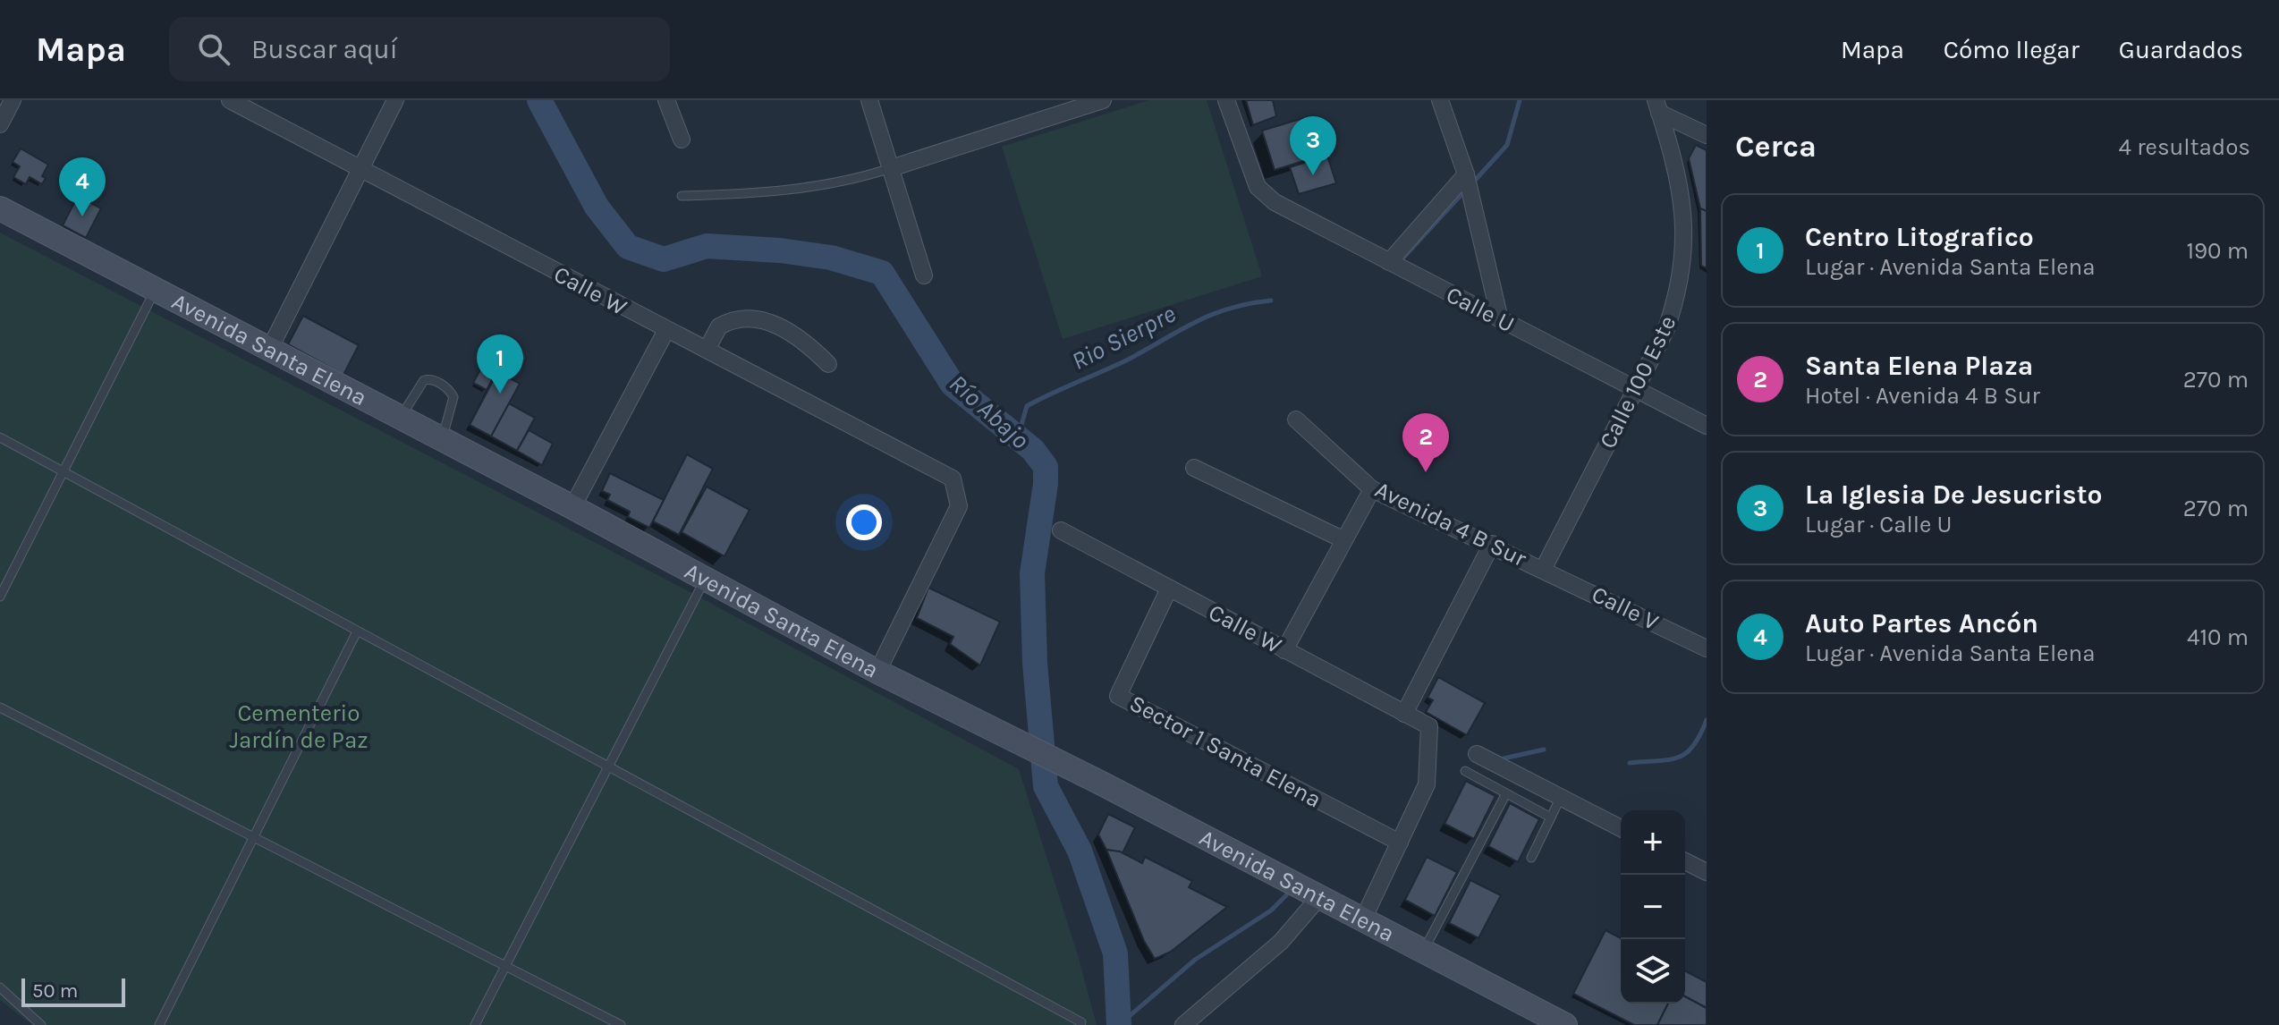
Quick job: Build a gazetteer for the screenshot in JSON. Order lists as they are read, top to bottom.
{
  "streets": {
    "street": [
      "Calle W",
      "Calle U",
      "Avenida Santa Elena",
      "Calle 100 Este",
      "Avenida 4 B Sur",
      "Calle V",
      "Sector 1 Santa Elena"
    ]
  },
  "crossings": [
    ["Calle W", "Avenida Santa Elena"],
    ["Calle W", "Sector 1 Santa Elena"],
    ["Calle U", "Calle 100 Este"],
    ["Calle 100 Este", "Avenida 4 B Sur"],
    ["Calle 100 Este", "Calle V"],
    ["Avenida 4 B Sur", "Calle V"]
  ],
  "water": ["Rio Sierpre", "Río Abajo"],
  "parks": ["Cementerio Jardín de Paz"],
  "scale_bar": "50 m",
  "page": {
    "header": "Mapa",
    "search": "Buscar aquí",
    "nav": ["Mapa", "Cómo llegar", "Guardados"],
    "heading": ["Cerca", "4 resultados"],
    "pins": [
      "3",
      "4",
      "1",
      "2"
    ],
    "list": [
      {
        "mark": "1",
        "name": "Centro Litografico",
        "note": "Lugar · Avenida Santa Elena",
        "value": "190 m"
      },
      {
        "mark": "2",
        "name": "Santa Elena Plaza",
        "note": "Hotel · Avenida 4 B Sur",
        "value": "270 m"
      },
      {
        "mark": "3",
        "name": "La Iglesia De Jesucristo",
        "note": "Lugar · Calle U",
        "value": "270 m"
      },
      {
        "mark": "4",
        "name": "Auto Partes Ancón",
        "note": "Lugar · Avenida Santa Elena",
        "value": "410 m"
      }
    ],
    "map_buttons": ["+", "−"],
    "scale": "50 m"
  }
}
